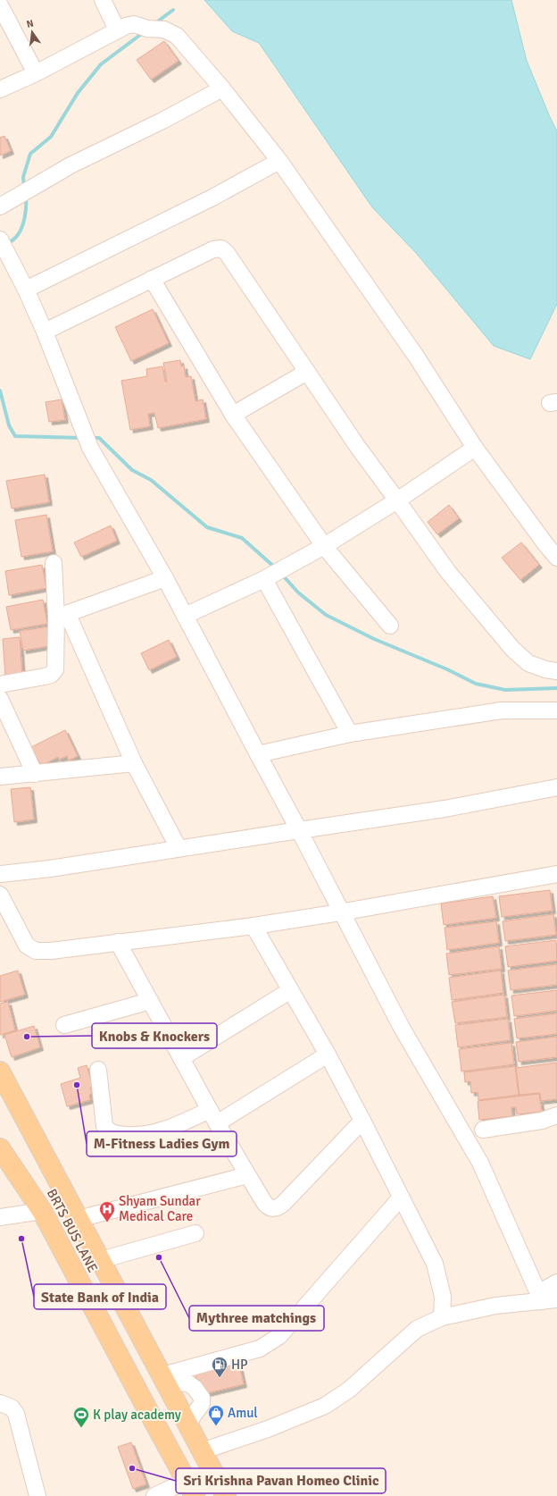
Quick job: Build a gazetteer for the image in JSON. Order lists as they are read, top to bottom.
{
  "streets": {
    "main road": ["BRTS BUS LANE"]
  },
  "places": {
    "other": [
      "Knobs & Knockers",
      "M-Fitness Ladies Gym",
      "State Bank of India",
      "Mythree matchings",
      "Sri Krishna Pavan Homeo Clinic"
    ],
    "hospital": ["Shyam Sundar Medical Care"],
    "fuel station": ["HP"],
    "shop": ["Amul"],
    "sports": ["K play academy"]
  },
  "north": "top"
}
